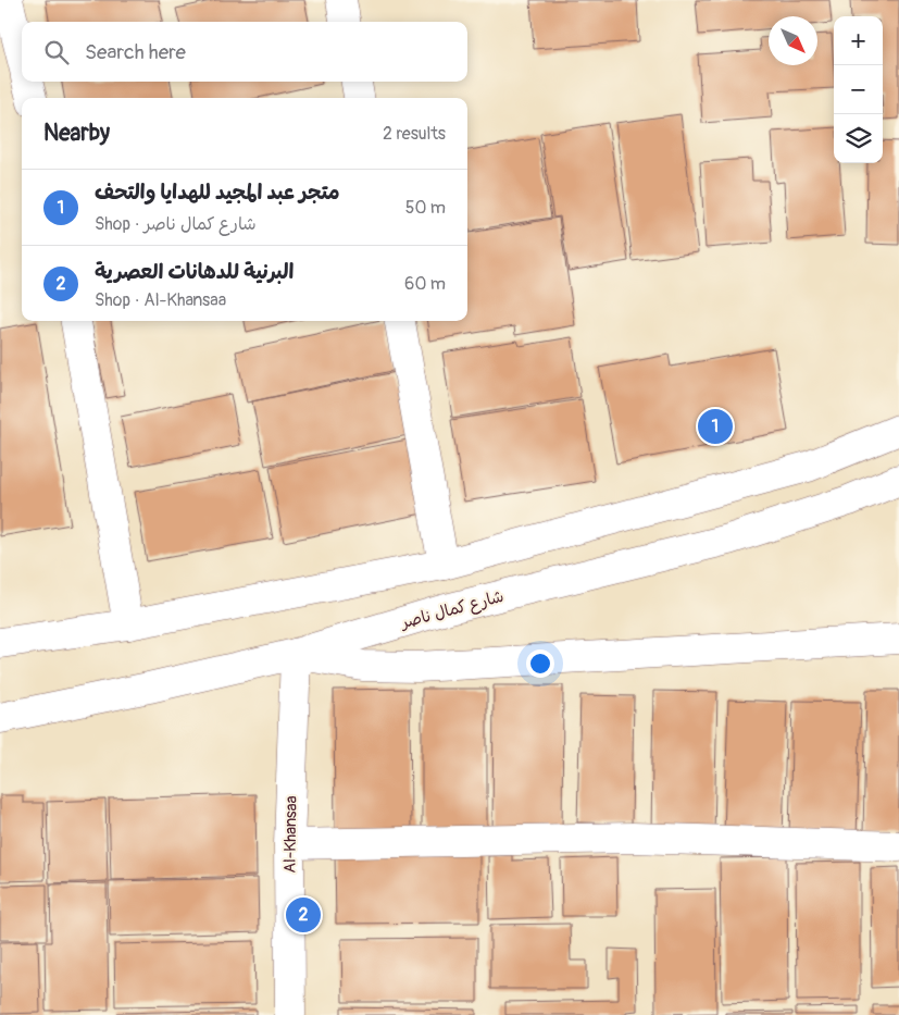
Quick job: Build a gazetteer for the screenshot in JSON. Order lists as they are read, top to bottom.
{
  "streets": {
    "street": ["شارع كمال ناصر", "Al-Khansaa"]
  },
  "crossings": [
    ["شارع كمال ناصر", "Al-Khansaa"]
  ],
  "north": "bottom right",
  "page": {
    "map_buttons": ["+", "−"],
    "search": "Search here",
    "heading": ["Nearby", "2 results"],
    "list": [
      {
        "mark": "1",
        "name": "متجر عبد المجيد للهدايا والتحف",
        "note": "Shop · شارع كمال ناصر",
        "value": "50 m"
      },
      {
        "mark": "2",
        "name": "البرنية للدهانات العصرية",
        "note": "Shop · Al-Khansaa",
        "value": "60 m"
      }
    ],
    "pins": ["1", "2"]
  }
}
